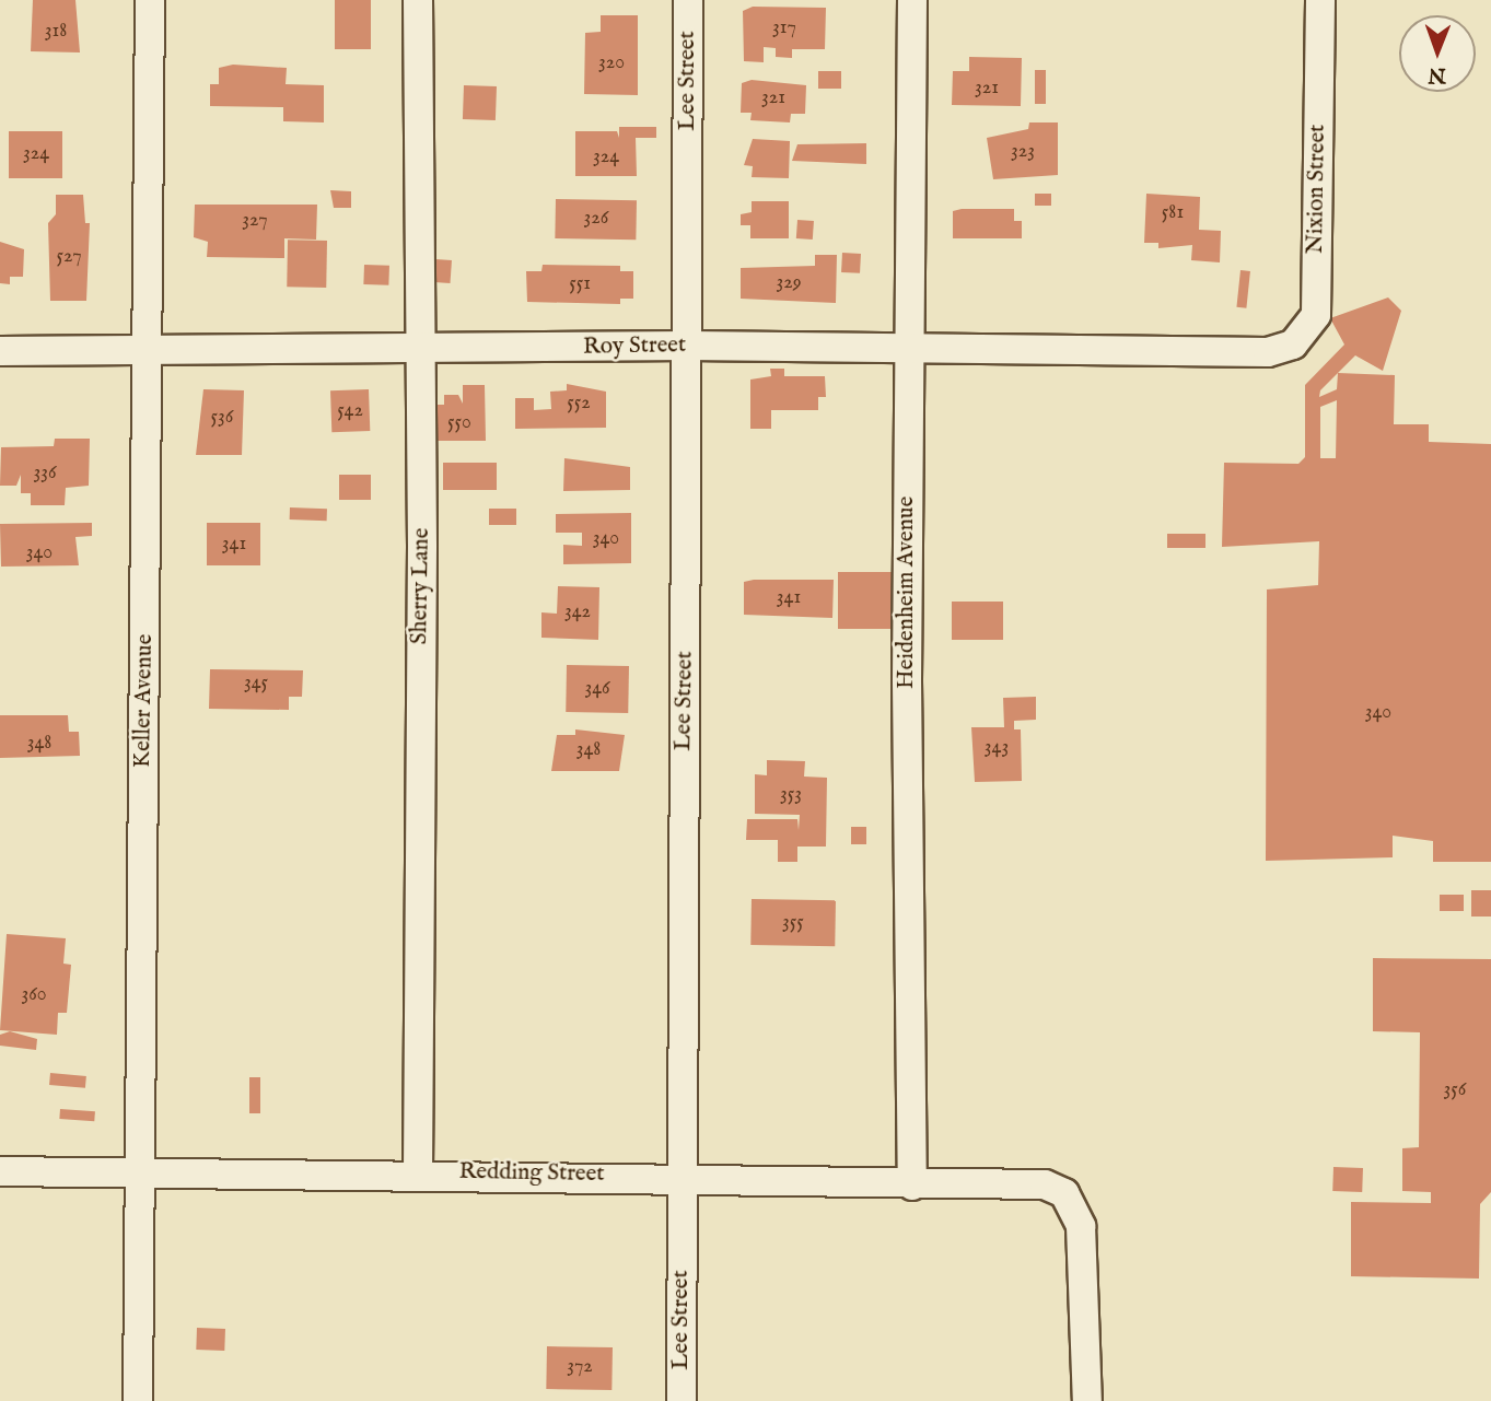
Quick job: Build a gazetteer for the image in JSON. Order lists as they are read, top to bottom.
{
  "streets": {
    "street": [
      "Lee Street",
      "Nixion Street",
      "Roy Street",
      "Sherry Lane",
      "Heidenheim Avenue",
      "Keller Avenue",
      "Redding Street"
    ]
  },
  "crossings": [
    ["Lee Street", "Roy Street"],
    ["Lee Street", "Redding Street"],
    ["Nixion Street", "Roy Street"],
    ["Roy Street", "Sherry Lane"],
    ["Roy Street", "Heidenheim Avenue"],
    ["Roy Street", "Keller Avenue"],
    ["Sherry Lane", "Redding Street"],
    ["Heidenheim Avenue", "Redding Street"],
    ["Keller Avenue", "Redding Street"]
  ],
  "house_numbers": [
    "317",
    "318",
    "320",
    "321",
    "321",
    "323",
    "324",
    "324",
    "581",
    "326",
    "327",
    "527",
    "329",
    "551",
    "552",
    "542",
    "536",
    "550",
    "336",
    "340",
    "341",
    "340",
    "341",
    "342",
    "345",
    "346",
    "340",
    "348",
    "343",
    "348",
    "353",
    "355",
    "360",
    "356",
    "372"
  ],
  "north": "bottom"
}
